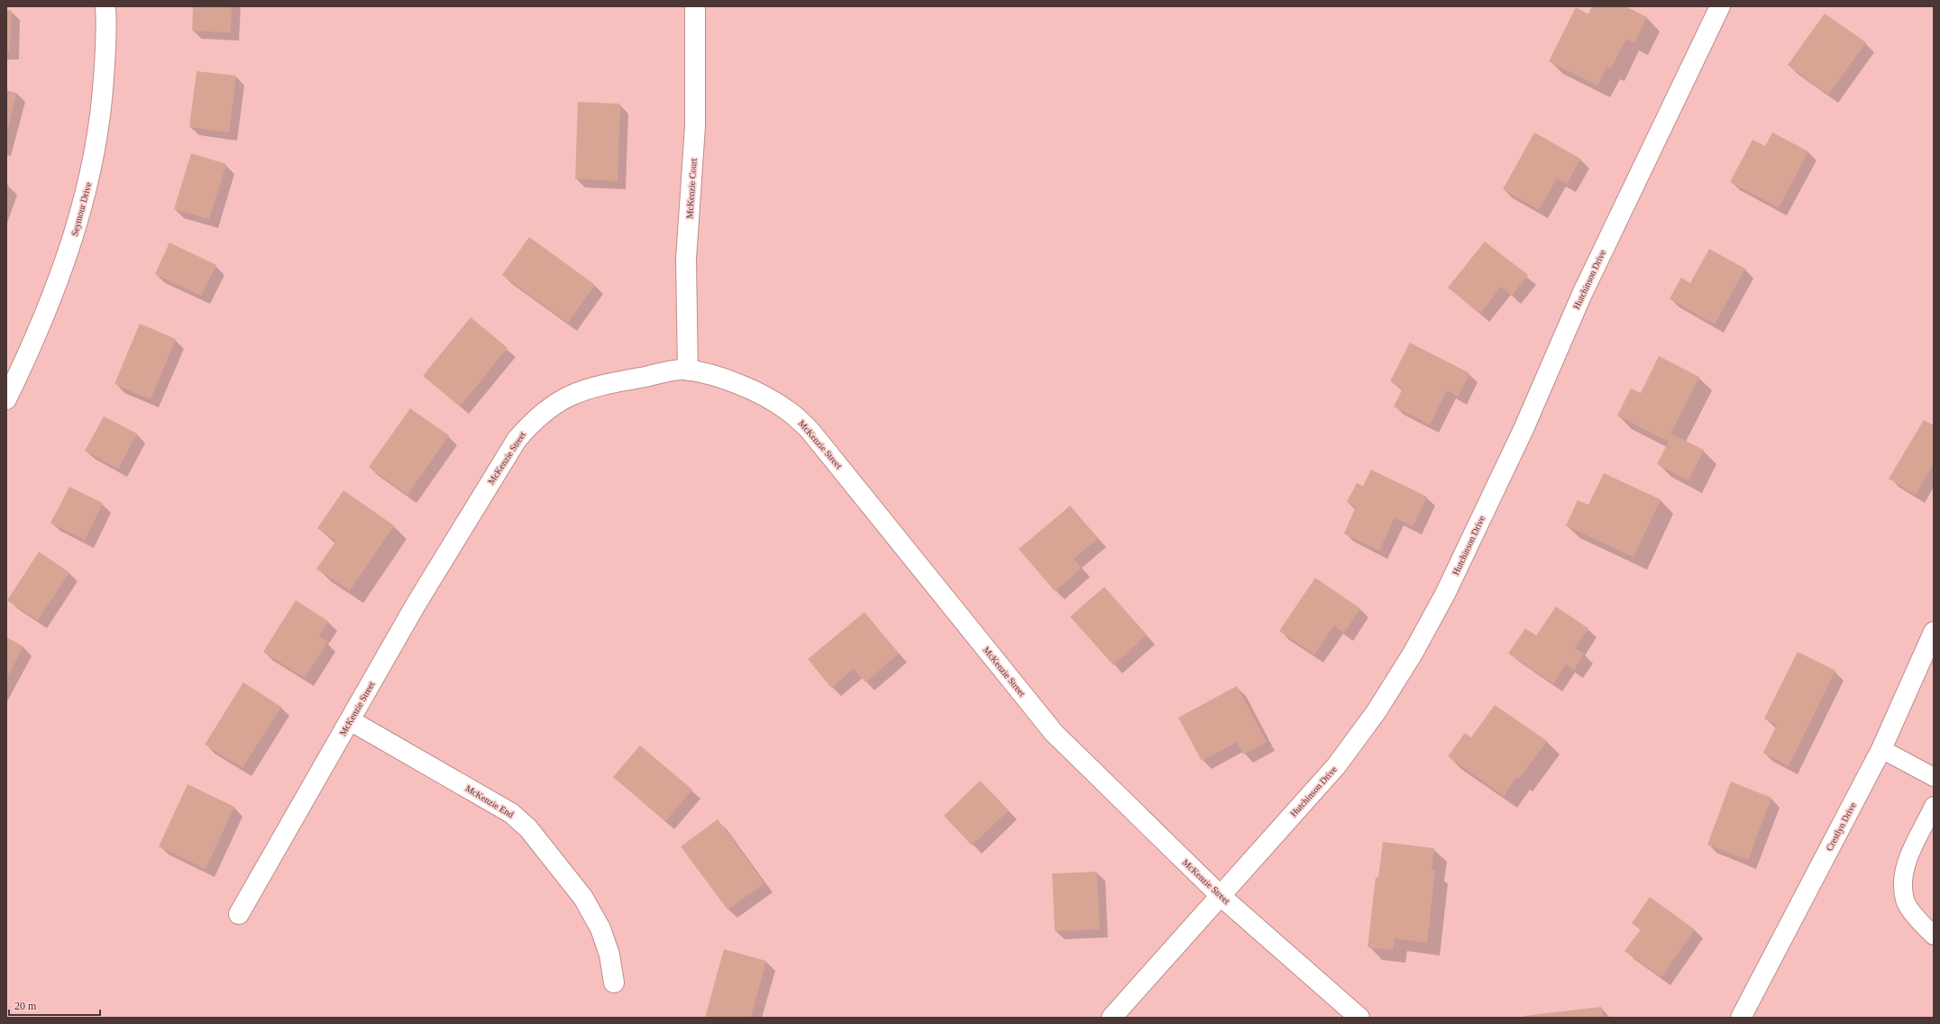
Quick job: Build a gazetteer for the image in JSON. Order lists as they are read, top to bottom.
{
  "streets": {
    "street": [
      "McKenzie Court",
      "Seymour Drive",
      "Hutchinson Drive",
      "McKenzie Street",
      "McKenzie End",
      "Crestlyn Drive"
    ]
  },
  "crossings": [
    ["McKenzie Court", "McKenzie Street"],
    ["Hutchinson Drive", "McKenzie Street"],
    ["McKenzie Street", "McKenzie End"]
  ],
  "scale_bar": "20 m"
}
